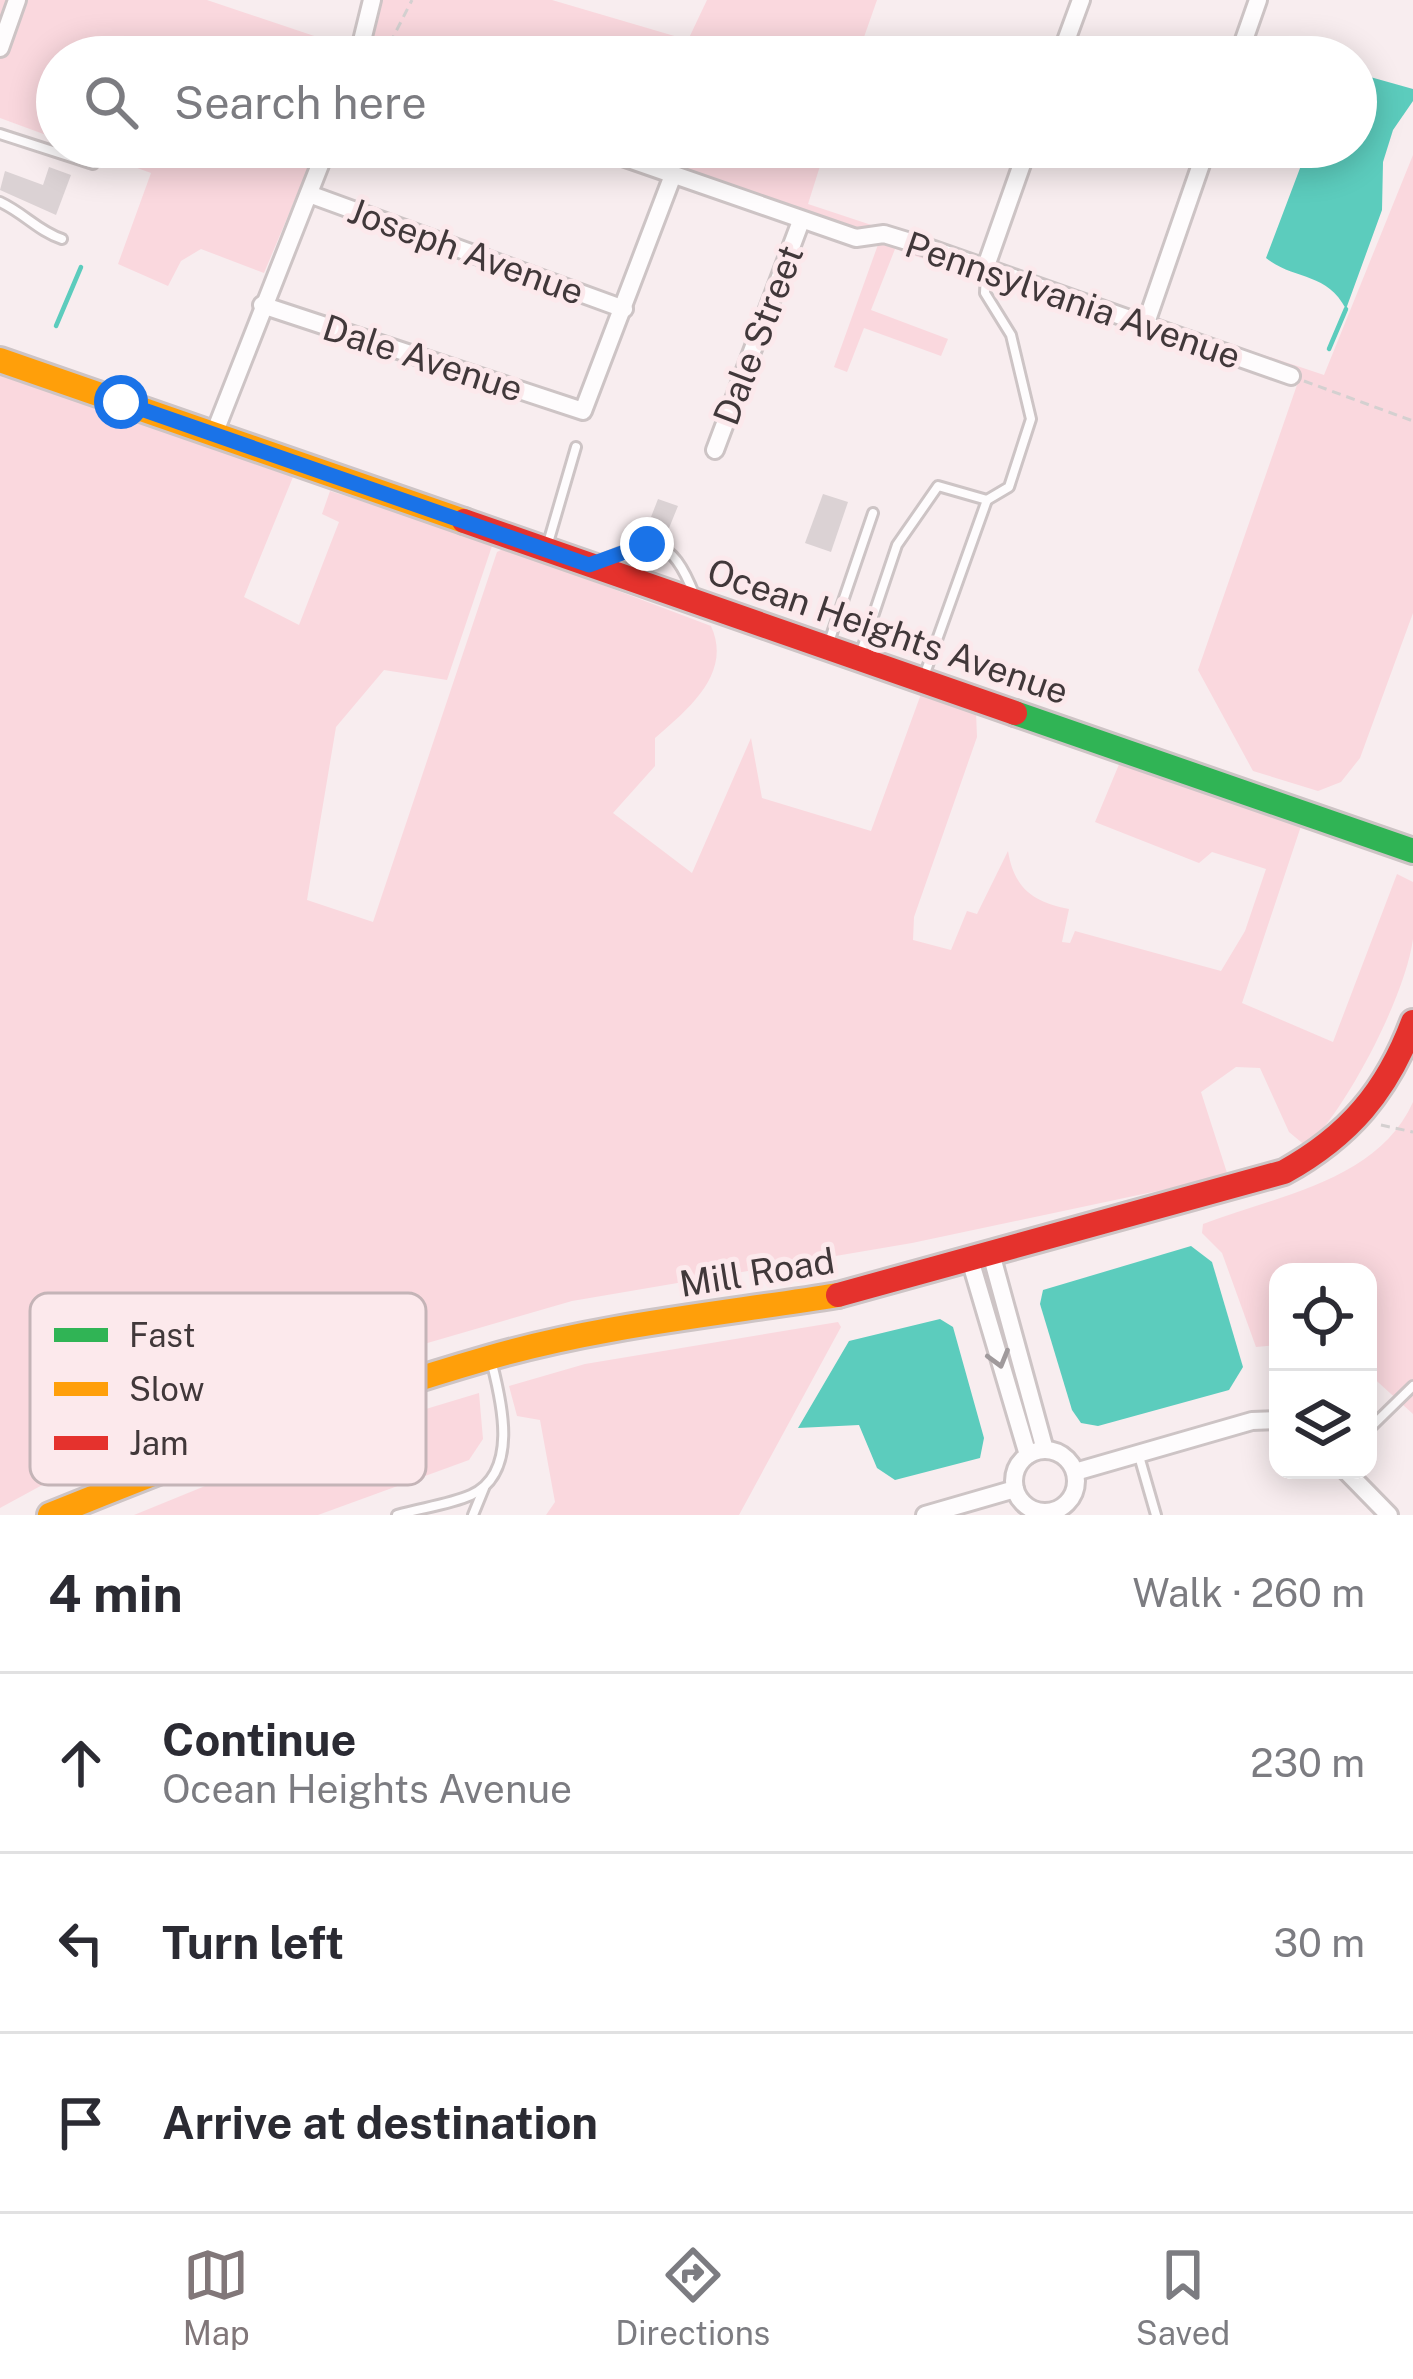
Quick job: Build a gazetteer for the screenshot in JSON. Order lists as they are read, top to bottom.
{
  "streets": {
    "main road": ["Ocean Heights Avenue", "Mill Road"],
    "street": [
      "Joseph Avenue",
      "Pennsylvania Avenue",
      "Dale Street",
      "Dale Avenue"
    ]
  },
  "crossings": [
    ["Joseph Avenue", "Dale Avenue"],
    ["Pennsylvania Avenue", "Dale Street"]
  ],
  "legend": ["Fast", "Slow", "Jam"],
  "page": {
    "search": "Search here",
    "heading": ["4 min", "Walk · 260 m"],
    "list": [
      ["Continue", "Ocean Heights Avenue", "230 m"],
      ["Turn left", "30 m"],
      "Arrive at destination"
    ],
    "nav": ["Map", "Directions", "Saved"]
  }
}
